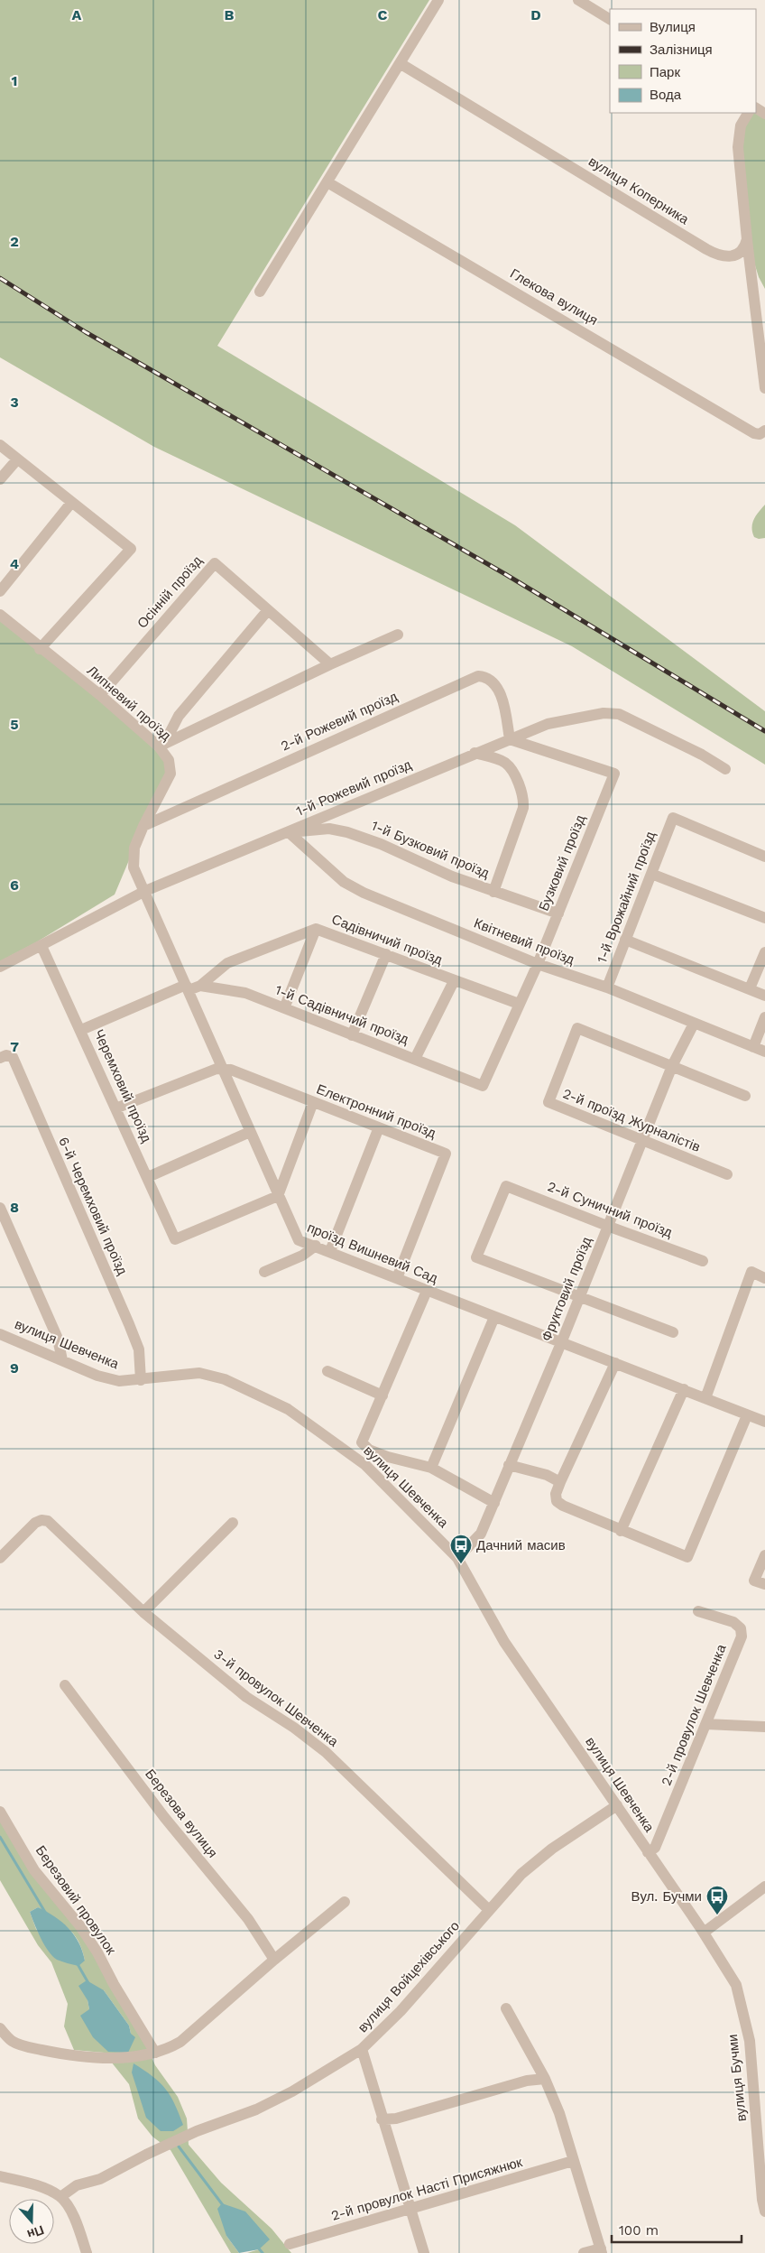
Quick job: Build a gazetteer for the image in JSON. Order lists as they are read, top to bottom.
{
  "streets": {
    "street": [
      "вулиця Коперника",
      "Глекова вулиця",
      "Осінній проїзд",
      "Липневий проїзд",
      "2-й Рожевий проїзд",
      "1-й Рожевий проїзд",
      "1-й Бузковий проїзд",
      "Бузковий проїзд",
      "1-й Врожайний проїзд",
      "Садівничий проїзд",
      "Квітневий проїзд",
      "1-й Садівничий проїзд",
      "Черемховий проїзд",
      "Електронний проїзд",
      "2-й проїзд Журналістів",
      "6-й Черемховий проїзд",
      "2-й Суничний проїзд",
      "проїзд Вишневий Сад",
      "Фруктовий проїзд",
      "вулиця Шевченка",
      "3-й провулок Шевченка",
      "2-й провулок Шевченка",
      "Березова вулиця",
      "Березовий провулок",
      "вулиця Войцехівського",
      "вулиця Бучми",
      "2-й провулок Насті Присяжнюк"
    ]
  },
  "crossings": [
    ["Осінній проїзд", "Липневий проїзд"],
    ["Липневий проїзд", "2-й Рожевий проїзд"],
    ["Липневий проїзд", "1-й Рожевий проїзд"],
    ["Липневий проїзд", "проїзд Вишневий Сад"],
    ["2-й Рожевий проїзд", "1-й Рожевий проїзд"],
    ["2-й Рожевий проїзд", "Бузковий проїзд"],
    ["1-й Рожевий проїзд", "1-й Бузковий проїзд"],
    ["1-й Рожевий проїзд", "Бузковий проїзд"],
    ["1-й Рожевий проїзд", "Квітневий проїзд"],
    ["1-й Рожевий проїзд", "Черемховий проїзд"],
    ["1-й Рожевий проїзд", "проїзд Вишневий Сад"],
    ["1-й Бузковий проїзд", "Бузковий проїзд"],
    ["1-й Бузковий проїзд", "Квітневий проїзд"],
    ["Бузковий проїзд", "Садівничий проїзд"],
    ["Бузковий проїзд", "Квітневий проїзд"],
    ["Бузковий проїзд", "1-й Садівничий проїзд"],
    ["1-й Врожайний проїзд", "Квітневий проїзд"],
    ["Садівничий проїзд", "1-й Садівничий проїзд"],
    ["Квітневий проїзд", "Фруктовий проїзд"],
    ["Черемховий проїзд", "проїзд Вишневий Сад"],
    ["Електронний проїзд", "проїзд Вишневий Сад"],
    ["2-й проїзд Журналістів", "Фруктовий проїзд"],
    ["6-й Черемховий проїзд", "вулиця Шевченка"],
    ["2-й Суничний проїзд", "Фруктовий проїзд"],
    ["проїзд Вишневий Сад", "Фруктовий проїзд"],
    ["Фруктовий проїзд", "вулиця Шевченка"],
    ["вулиця Шевченка", "2-й провулок Шевченка"],
    ["вулиця Шевченка", "вулиця Войцехівського"],
    ["вулиця Шевченка", "вулиця Бучми"],
    ["3-й провулок Шевченка", "вулиця Войцехівського"]
  ],
  "places": {
    "bus stop": ["Дачний масив", "Вул. Бучми"]
  },
  "legend": [
    "Вулиця",
    "Залізниця",
    "Парк",
    "Вода"
  ],
  "scale_bar": "100 m",
  "north": "bottom",
  "grid": {
    "columns": [
      "A",
      "B",
      "C",
      "D"
    ],
    "rows": [
      "1",
      "2",
      "3",
      "4",
      "5",
      "6",
      "7",
      "8",
      "9"
    ]
  }
}
